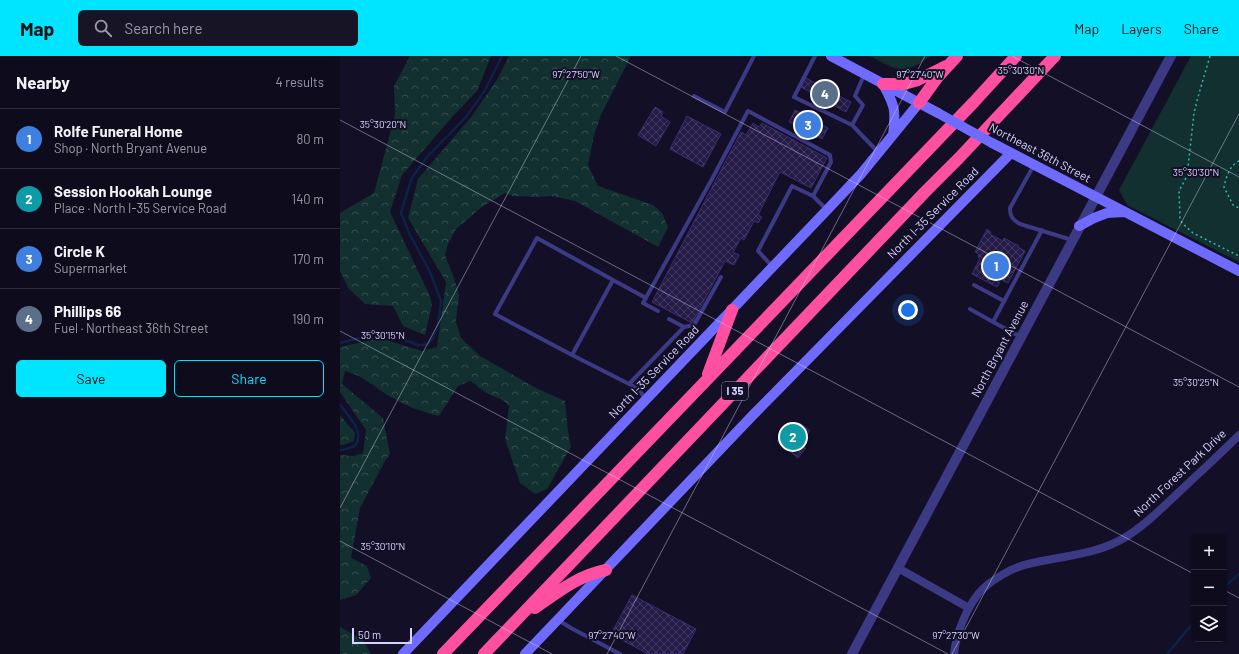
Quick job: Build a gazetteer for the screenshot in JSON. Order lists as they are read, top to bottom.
{
  "streets": {
    "highway": ["I 35"],
    "main road": ["Northeast 36th Street", "North I-35 Service Road"],
    "street": ["North Bryant Avenue", "North Forest Park Drive"]
  },
  "crossings": [
    ["Northeast 36th Street", "North I-35 Service Road"],
    ["Northeast 36th Street", "North Bryant Avenue"]
  ],
  "scale_bar": "50 m",
  "page": {
    "header": "Map",
    "search": "Search here",
    "nav": ["Map", "Layers", "Share"],
    "heading": ["Nearby", "4 results"],
    "pins": [
      "4",
      "3",
      "1",
      "2"
    ],
    "list": [
      {
        "mark": "1",
        "name": "Rolfe Funeral Home",
        "note": "Shop · North Bryant Avenue",
        "value": "80 m"
      },
      {
        "mark": "2",
        "name": "Session Hookah Lounge",
        "note": "Place · North I-35 Service Road",
        "value": "140 m"
      },
      {
        "mark": "3",
        "name": "Circle K",
        "note": "Supermarket",
        "value": "170 m"
      },
      {
        "mark": "4",
        "name": "Phillips 66",
        "note": "Fuel · Northeast 36th Street",
        "value": "190 m"
      }
    ],
    "buttons": ["Save", "Share"],
    "map_buttons": ["+", "−"],
    "scale": "50 m"
  },
  "coordinates": [
    "35°30'30\"N",
    "97°27'50\"W",
    "97°27'40\"W",
    "35°30'20\"N",
    "35°30'15\"N",
    "35°30'25\"N",
    "35°30'10\"N",
    "97°27'30\"W"
  ]
}
